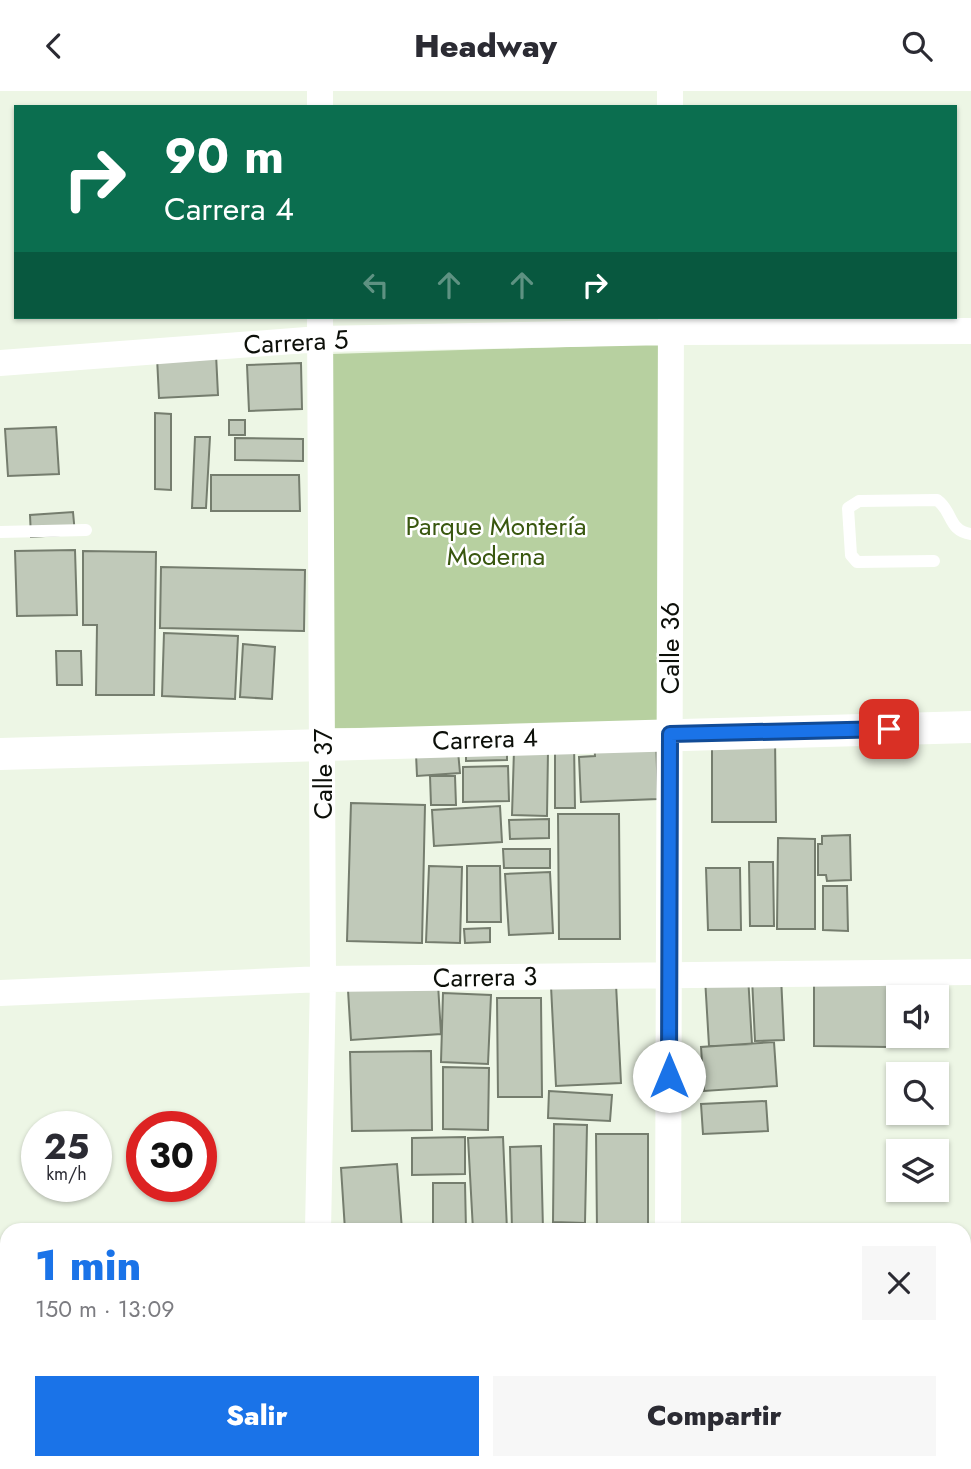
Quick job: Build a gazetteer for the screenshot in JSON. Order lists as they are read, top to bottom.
{
  "streets": {
    "street": [
      "Carrera 5",
      "Calle 36",
      "Carrera 4",
      "Calle 37",
      "Carrera 3"
    ]
  },
  "crossings": [
    ["Carrera 5", "Calle 36"],
    ["Carrera 5", "Calle 37"],
    ["Calle 36", "Carrera 4"],
    ["Calle 36", "Carrera 3"],
    ["Carrera 4", "Calle 37"],
    ["Calle 37", "Carrera 3"]
  ],
  "parks": ["Parque Montería Moderna"],
  "page": {
    "header": "Headway",
    "turn": ["90 m", "Carrera 4"],
    "speed": "25 km/h",
    "limit": "30",
    "heading": ["1 min", "150 m · 13:09"],
    "buttons": ["Salir", "Compartir"]
  }
}
